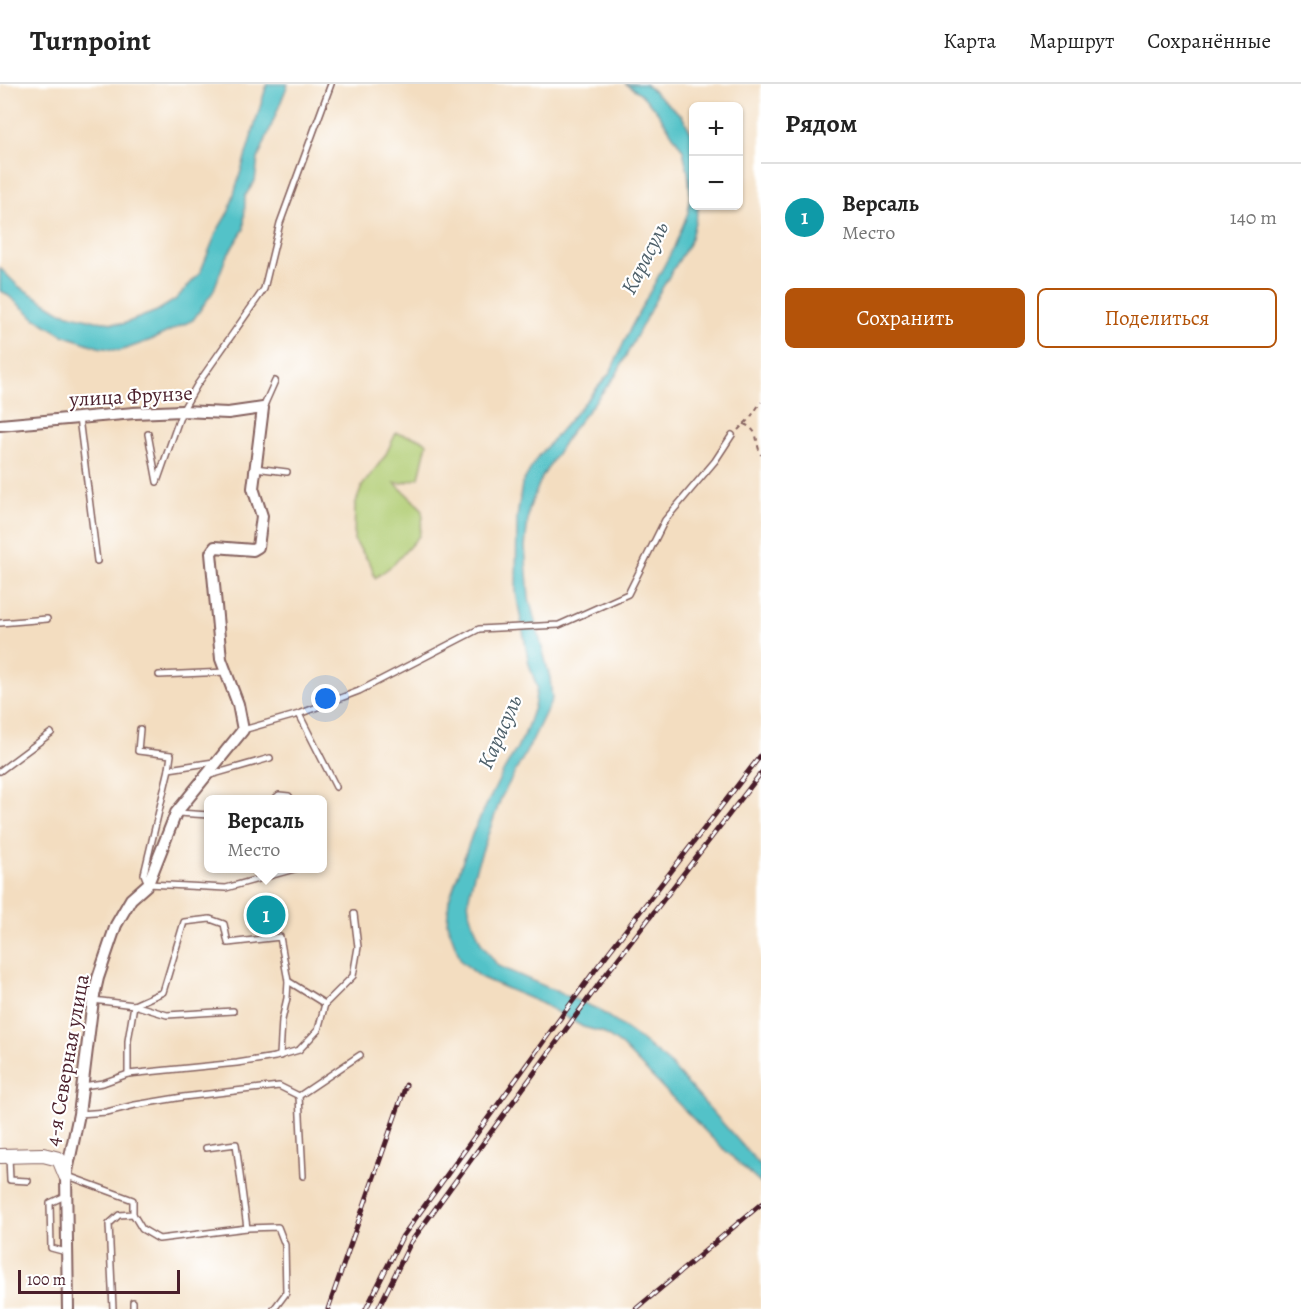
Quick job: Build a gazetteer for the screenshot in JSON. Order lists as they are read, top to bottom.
{
  "streets": {
    "street": ["улица Фрунзе", "4-я Северная улица"]
  },
  "water": ["Карасуль"],
  "scale_bar": "100 m",
  "page": {
    "header": "Turnpoint",
    "nav": ["Карта", "Маршрут", "Сохранённые"],
    "heading": "Рядом",
    "map_buttons": ["+", "−"],
    "list": [
      {
        "mark": "1",
        "name": "Версаль",
        "note": "Место",
        "value": "140 m"
      }
    ],
    "buttons": ["Сохранить", "Поделиться"],
    "popup": ["Версаль", "Место"],
    "pins": "1",
    "scale": "100 m"
  }
}
